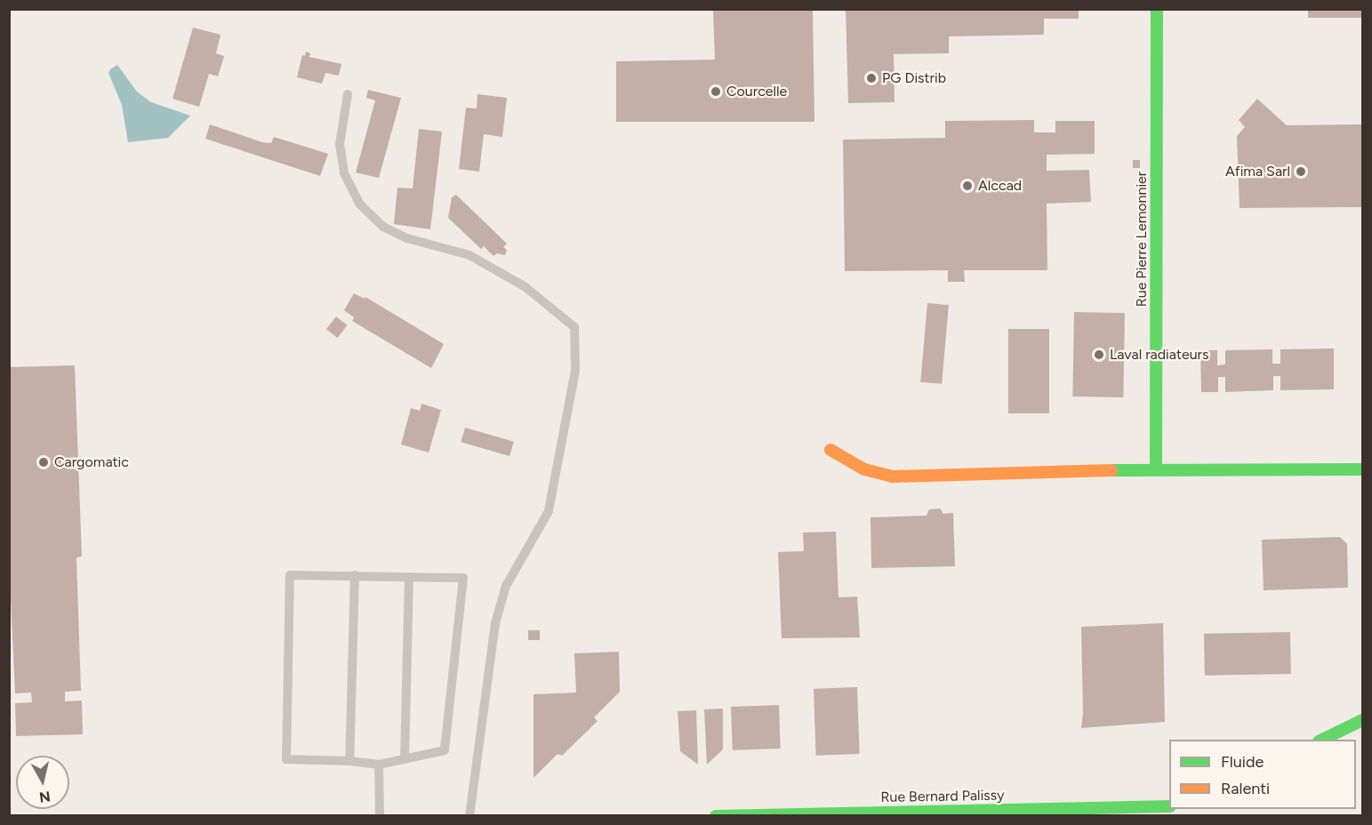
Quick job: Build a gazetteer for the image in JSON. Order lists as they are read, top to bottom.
{
  "streets": {
    "street": ["Rue Pierre Lemonnier", "Rue Bernard Palissy"]
  },
  "places": [
    "PG Distrib",
    "Courcelle",
    "Afima Sarl",
    "Alccad",
    "Laval radiateurs",
    "Cargomatic"
  ],
  "legend": ["Fluide", "Ralenti"],
  "north": "bottom"
}
